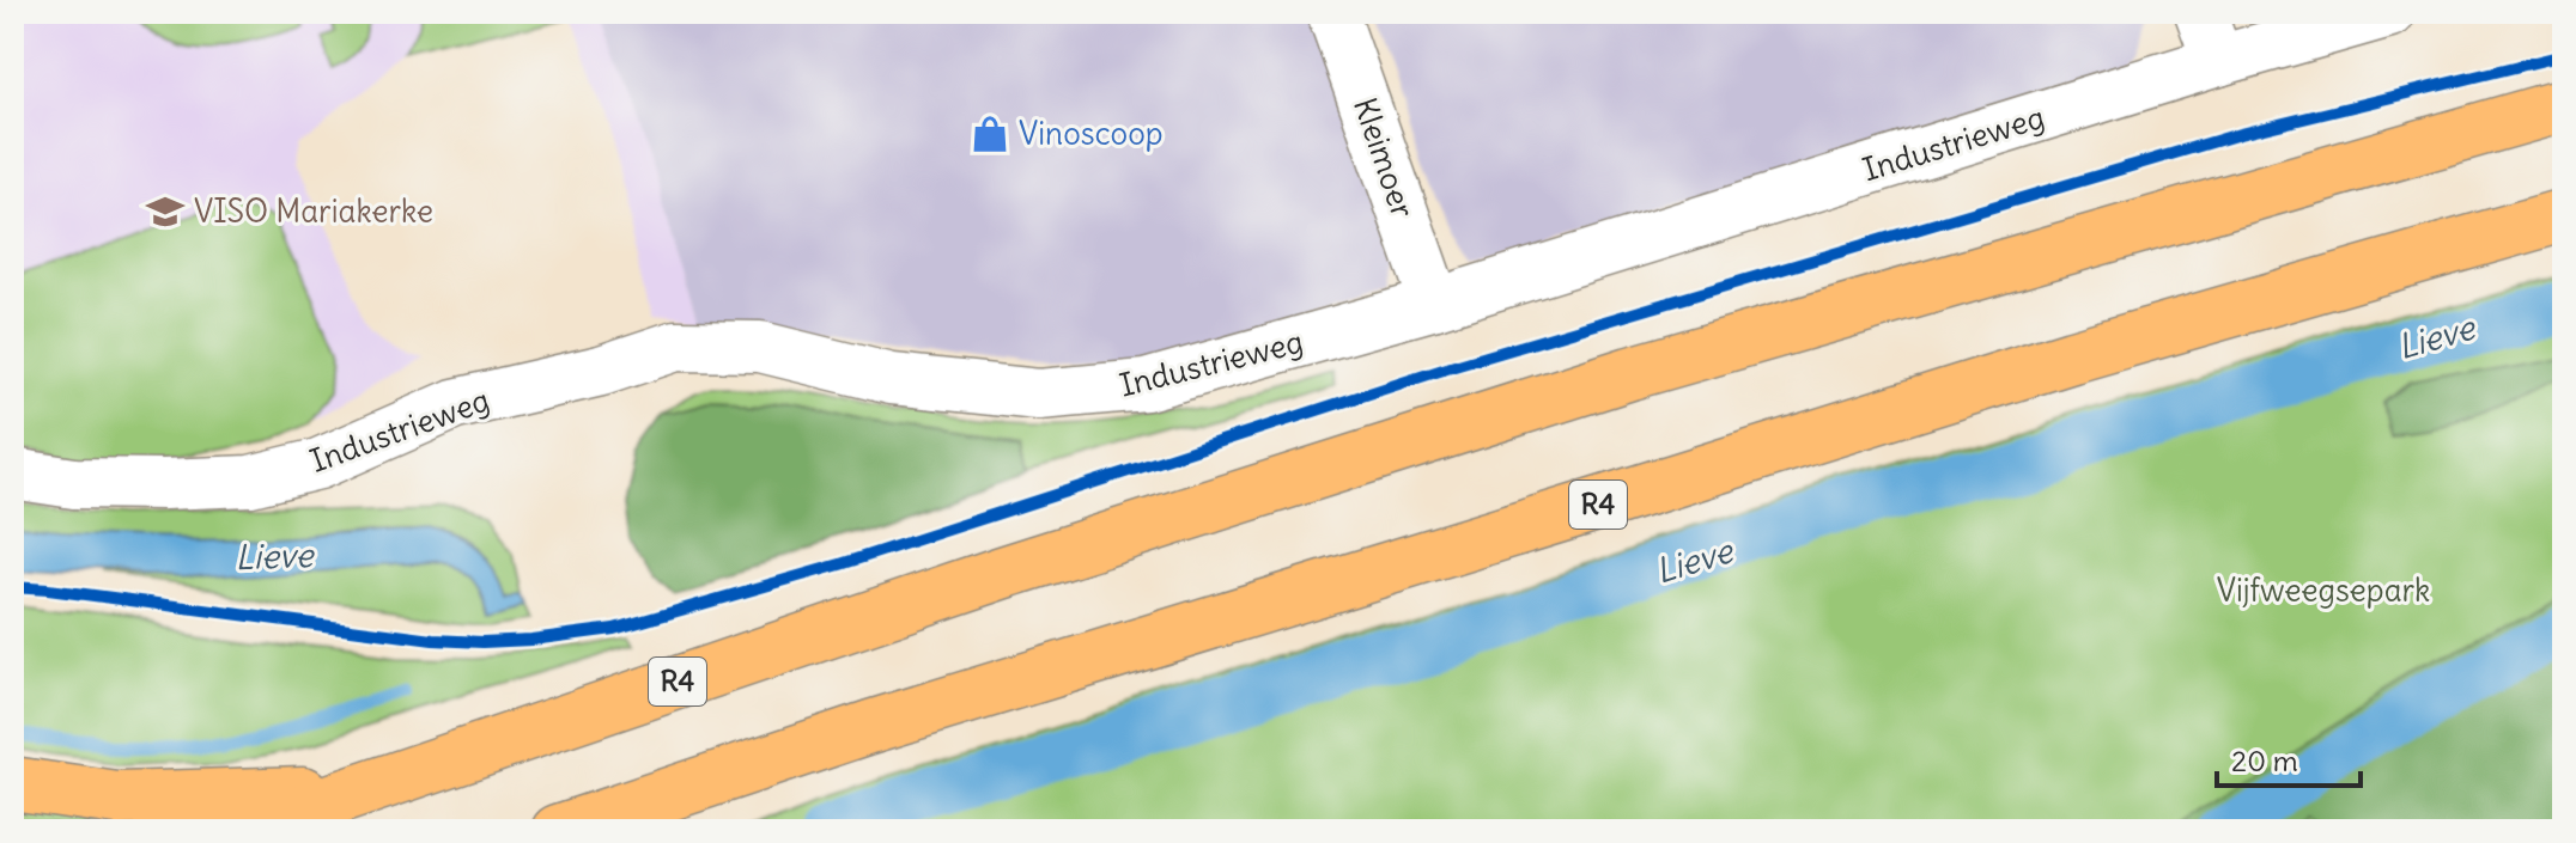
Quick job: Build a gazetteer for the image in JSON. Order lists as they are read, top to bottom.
{
  "streets": {
    "highway": ["R4"],
    "street": ["Industrieweg", "Kleimoer"]
  },
  "crossings": [
    ["Industrieweg", "Kleimoer"]
  ],
  "water": ["Lieve"],
  "parks": ["Vijfweegsepark"],
  "places": {
    "shop": ["Vinoscoop"],
    "school or university": ["VISO Mariakerke"]
  },
  "scale_bar": "20 m"
}
